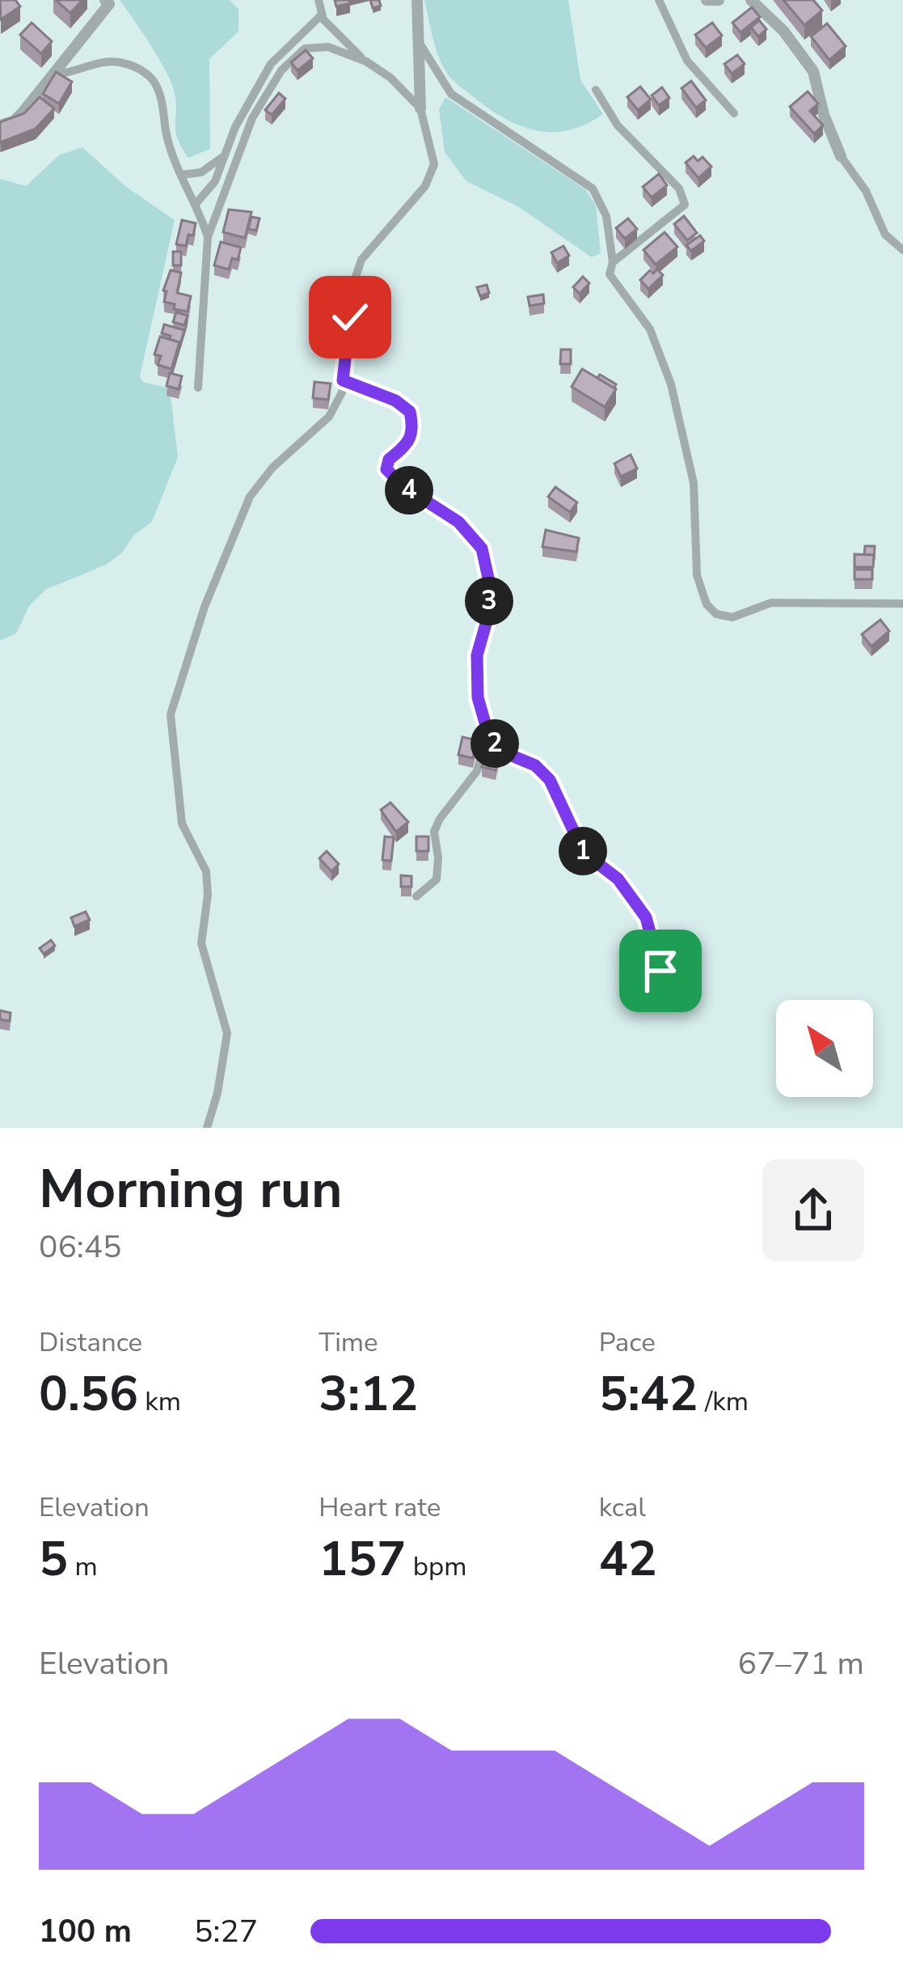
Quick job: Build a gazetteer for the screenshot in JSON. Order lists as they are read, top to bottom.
{
  "north": "top left",
  "page": {
    "pins": [
      "4",
      "3",
      "2",
      "1"
    ],
    "heading": ["Morning run", "06:45"],
    "stats": [
      ["Distance", "0.56 km"],
      ["Time", "3:12"],
      ["Pace", "5:42 /km"],
      ["Elevation", "5 m"],
      ["Heart rate", "157 bpm"],
      ["kcal", "42"]
    ],
    "chart": ["Elevation", "67–71 m"],
    "list": [
      {
        "name": "100 m",
        "note": "5:27"
      }
    ]
  }
}
